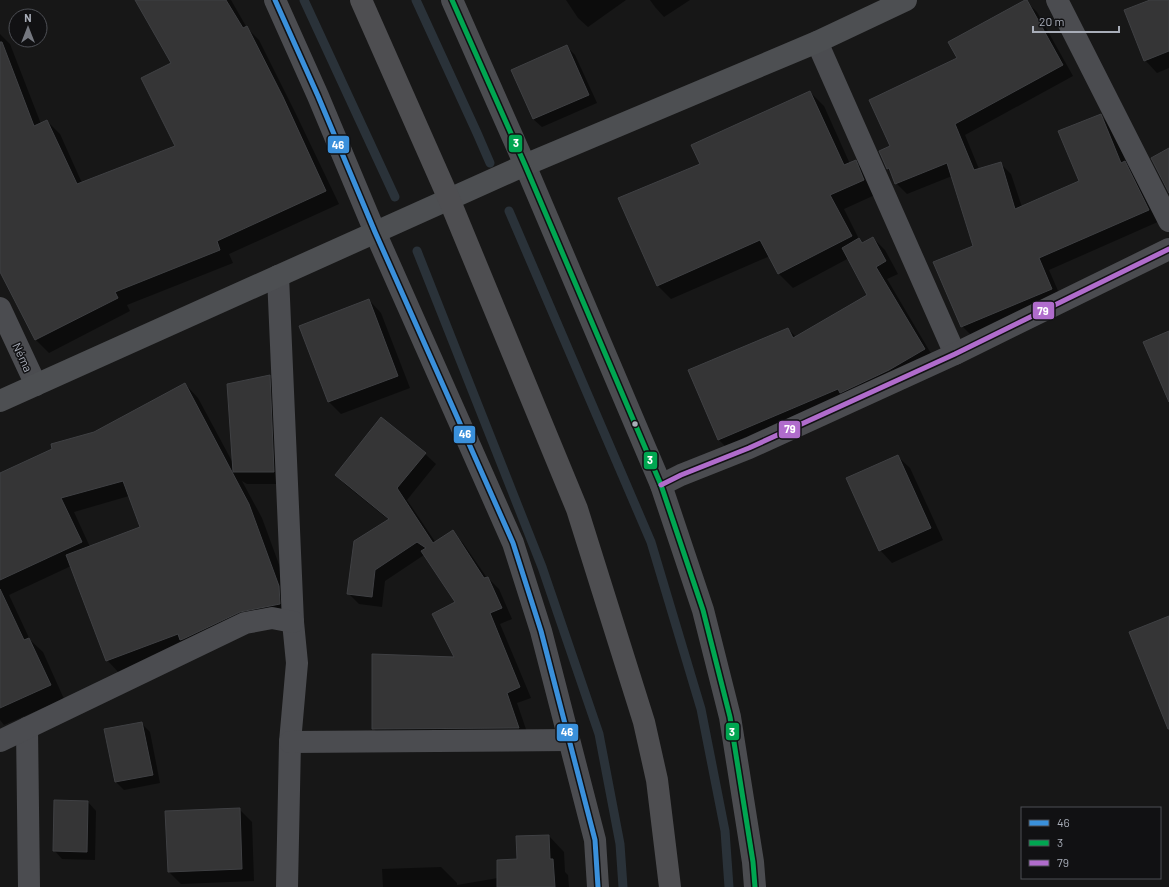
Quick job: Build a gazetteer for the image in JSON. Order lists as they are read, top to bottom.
{
  "streets": {
    "street": ["Néma"]
  },
  "lines": ["transit line 46", "transit line 3", "transit line 79"],
  "legend": ["46", "3", "79"],
  "scale_bar": "20 m",
  "north": "top"
}
